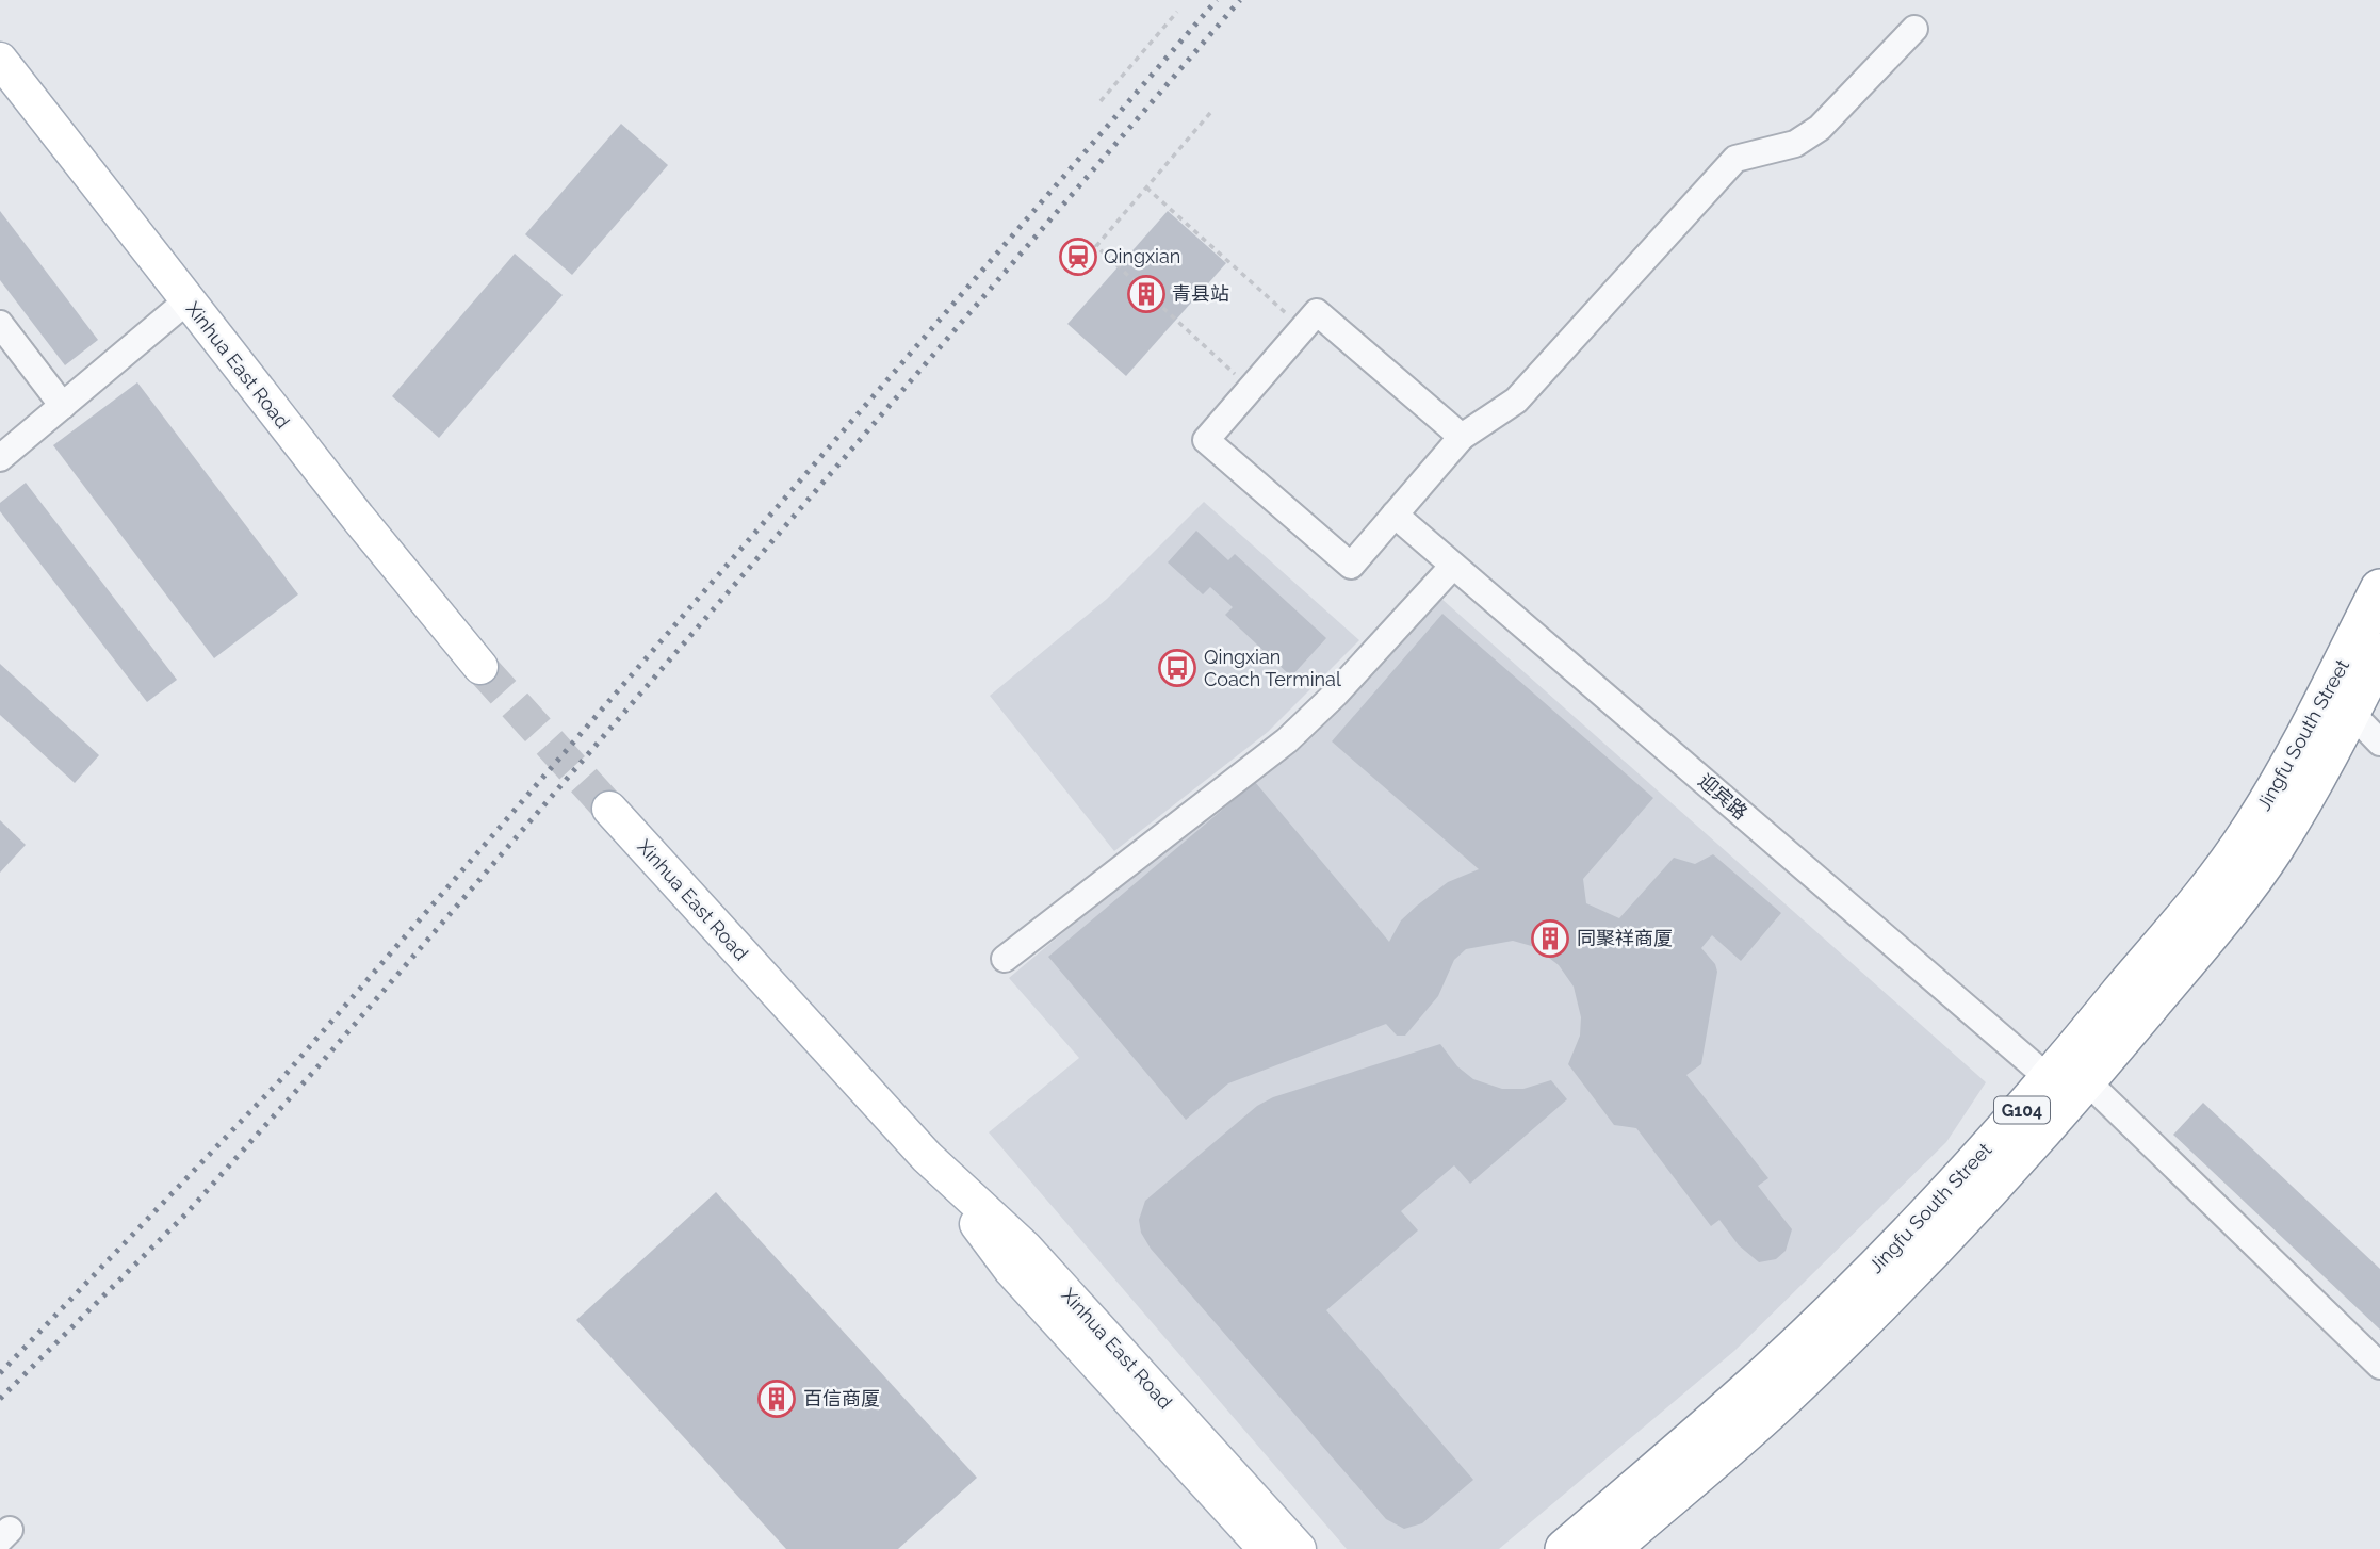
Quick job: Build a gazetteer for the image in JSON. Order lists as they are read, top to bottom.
{
  "streets": {
    "highway": ["Jingfu South Street", "G104"],
    "main road": ["Xinhua East Road"],
    "street": ["迎宾路"]
  },
  "crossings": [
    ["Jingfu South Street", "迎宾路"]
  ],
  "places": {
    "station": ["Qingxian"],
    "building": ["青县站", "同聚祥商厦", "百信商厦"],
    "bus stop": ["Qingxian Coach Terminal"]
  }
}
